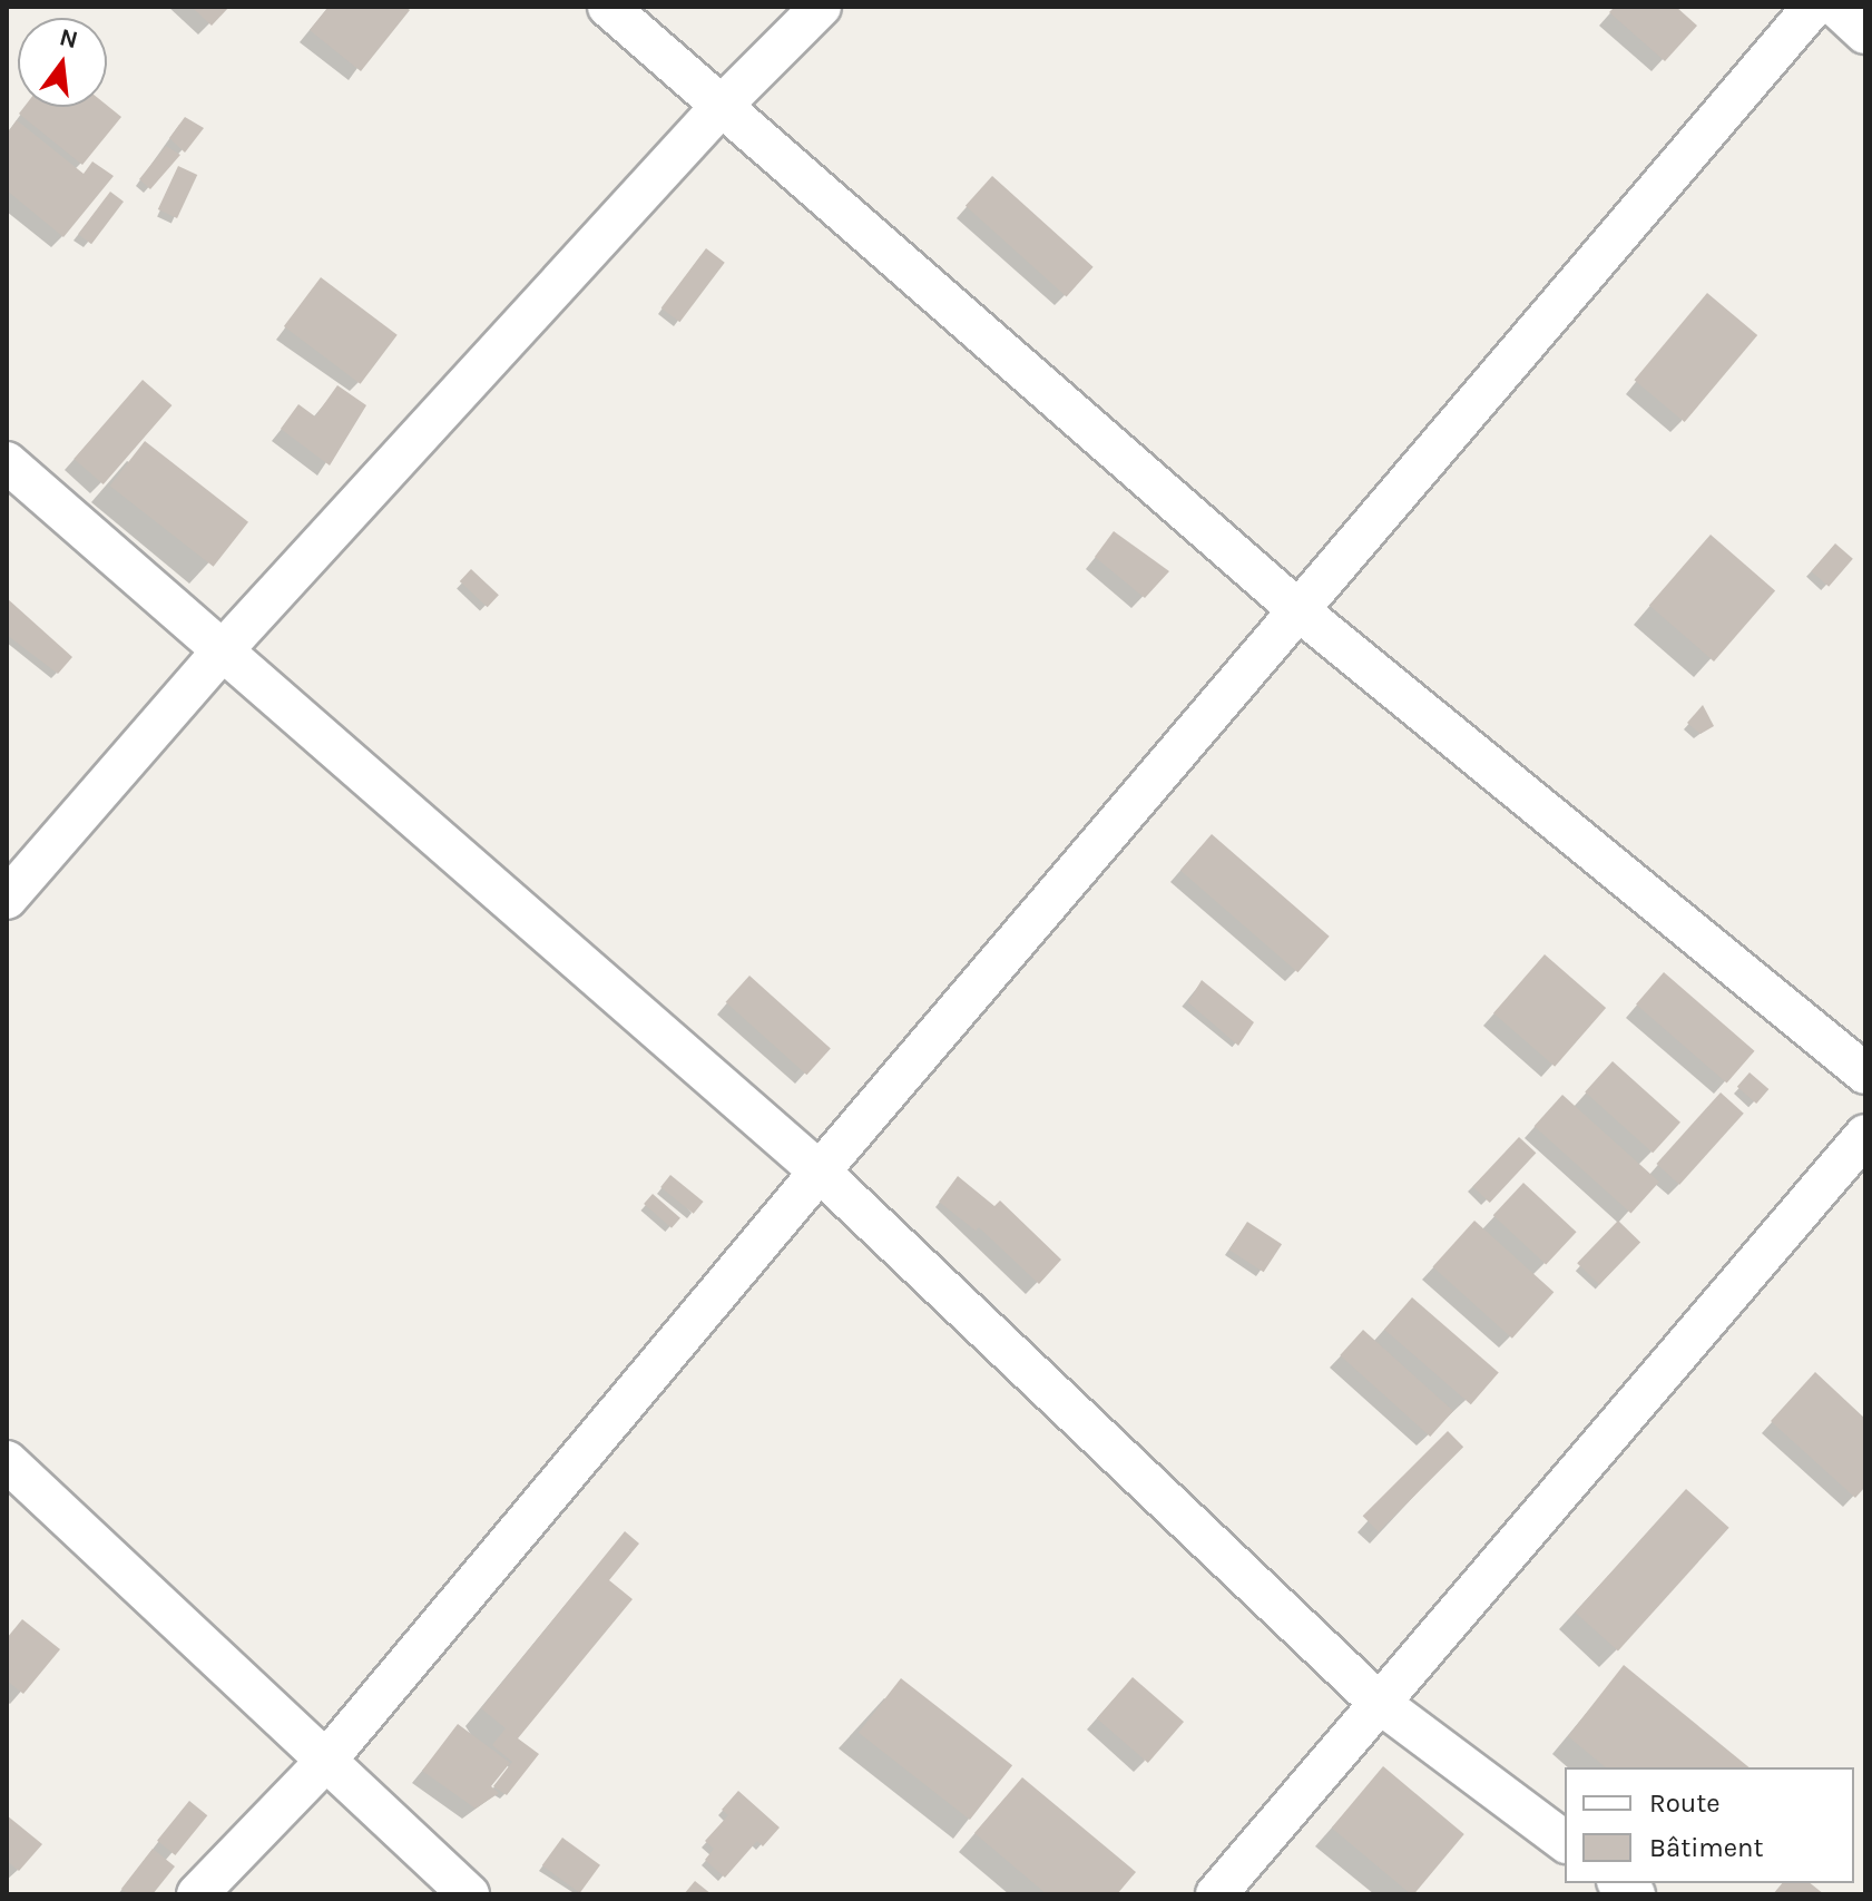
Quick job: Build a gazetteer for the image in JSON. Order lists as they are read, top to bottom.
{
  "legend": ["Route", "Bâtiment"],
  "north": "top"
}
